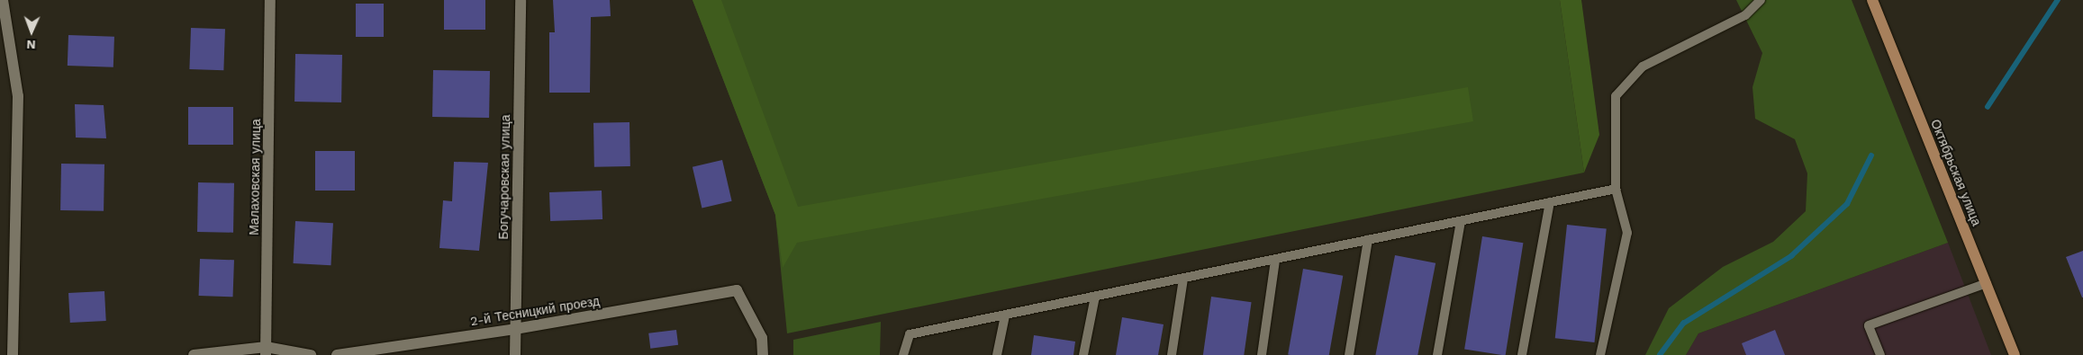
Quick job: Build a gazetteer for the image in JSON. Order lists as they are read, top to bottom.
{
  "streets": {
    "main road": ["Октябрьская улица"],
    "street": ["Малаховская улица", "Богучаровская улица", "2-й Тесницкий проезд"]
  },
  "crossings": [
    ["Богучаровская улица", "2-й Тесницкий проезд"]
  ],
  "north": "bottom"
}
